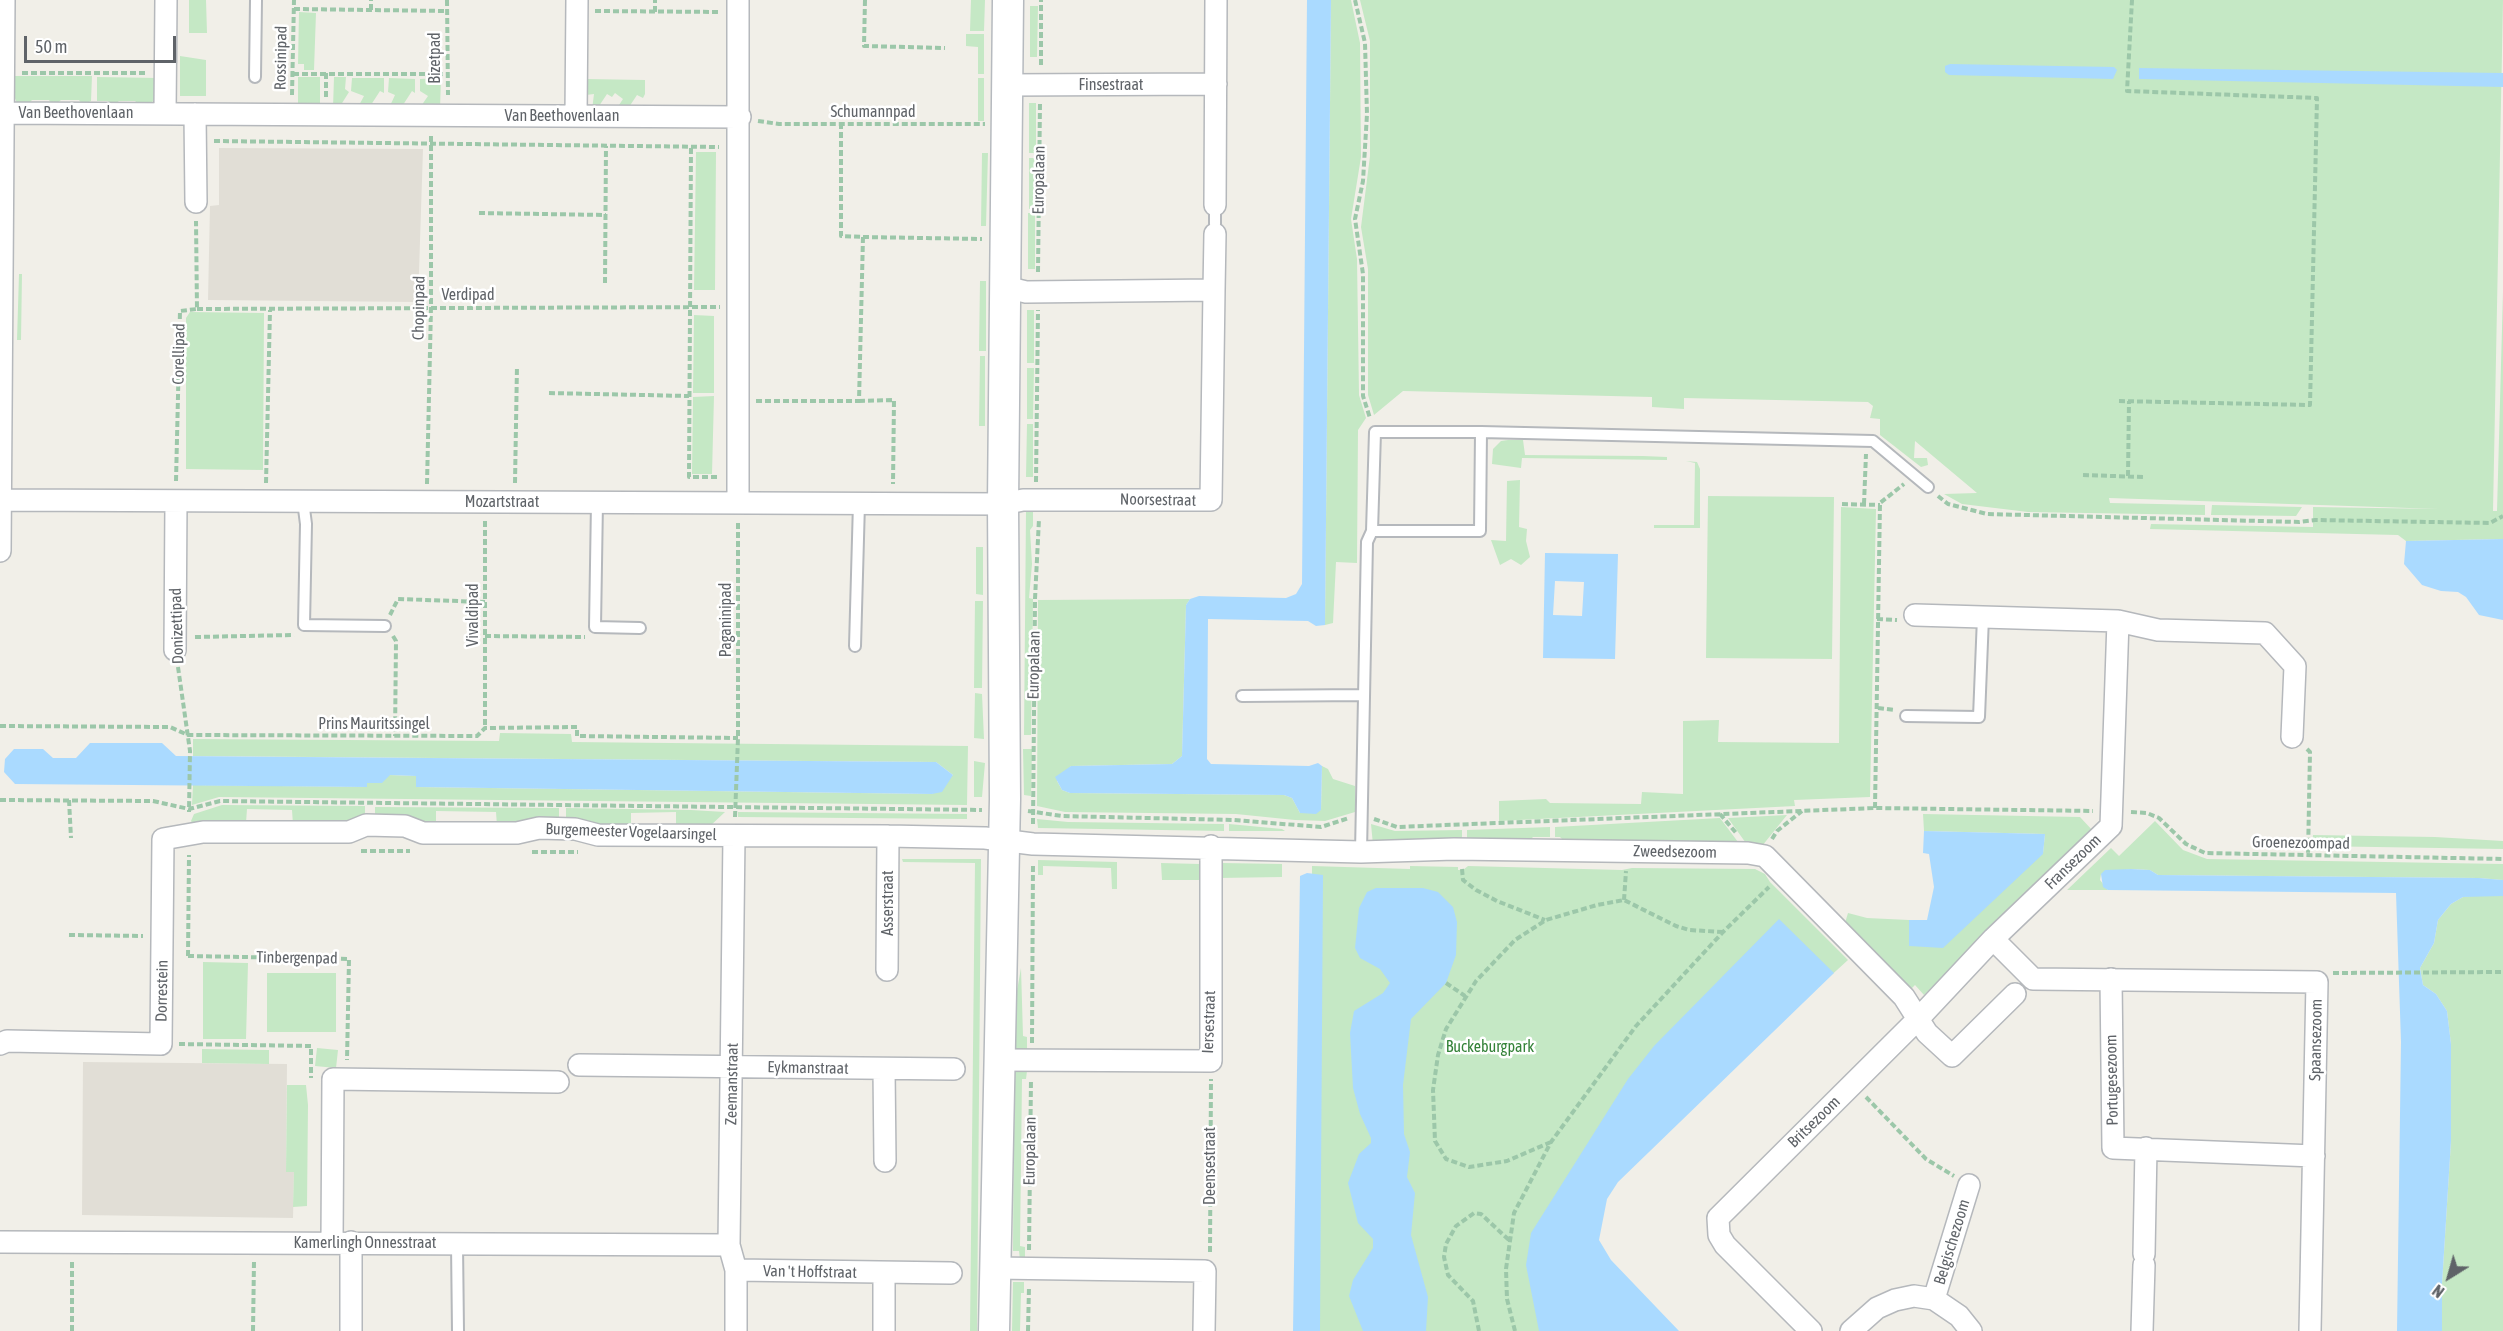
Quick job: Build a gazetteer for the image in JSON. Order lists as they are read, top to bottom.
{
  "streets": {
    "street": [
      "Finsestraat",
      "Van Beethovenlaan",
      "Europalaan",
      "Noorsestraat",
      "Mozartstraat",
      "Donizettipad",
      "Burgemeester Vogelaarsingel",
      "Zweedsezoom",
      "Fransezoom",
      "Asserstraat",
      "Dorrestein",
      "Iersestraat",
      "Spaansezoom",
      "Eykmanstraat",
      "Portugesezoom",
      "Zeemanstraat",
      "Britsezoom",
      "Belgischezoom",
      "Kamerlingh Onnesstraat",
      "Van 't Hoffstraat"
    ],
    "path": [
      "Rossinipad",
      "Bizetpad",
      "Schumannpad",
      "Verdipad",
      "Chopinpad",
      "Corellipad",
      "Vivaldipad",
      "Paganinipad",
      "Prins Mauritssingel",
      "Groenezoompad",
      "Tinbergenpad",
      "Deensestraat"
    ]
  },
  "crossings": [
    ["Rossinipad", "Van Beethovenlaan"],
    ["Bizetpad", "Van Beethovenlaan"],
    ["Bizetpad", "Chopinpad"],
    ["Finsestraat", "Europalaan"],
    ["Finsestraat", "Noorsestraat"],
    ["Schumannpad", "Van Beethovenlaan"],
    ["Schumannpad", "Europalaan"],
    ["Van Beethovenlaan", "Chopinpad"],
    ["Europalaan", "Noorsestraat"],
    ["Europalaan", "Mozartstraat"],
    ["Europalaan", "Burgemeester Vogelaarsingel"],
    ["Europalaan", "Iersestraat"],
    ["Verdipad", "Chopinpad"],
    ["Verdipad", "Corellipad"],
    ["Chopinpad", "Mozartstraat"],
    ["Corellipad", "Mozartstraat"],
    ["Corellipad", "Donizettipad"],
    ["Noorsestraat", "Mozartstraat"],
    ["Mozartstraat", "Vivaldipad"],
    ["Mozartstraat", "Paganinipad"],
    ["Mozartstraat", "Donizettipad"],
    ["Vivaldipad", "Prins Mauritssingel"],
    ["Paganinipad", "Prins Mauritssingel"],
    ["Donizettipad", "Prins Mauritssingel"],
    ["Burgemeester Vogelaarsingel", "Asserstraat"],
    ["Burgemeester Vogelaarsingel", "Dorrestein"],
    ["Burgemeester Vogelaarsingel", "Zeemanstraat"],
    ["Groenezoompad", "Fransezoom"],
    ["Fransezoom", "Spaansezoom"],
    ["Fransezoom", "Britsezoom"],
    ["Tinbergenpad", "Dorrestein"],
    ["Iersestraat", "Deensestraat"],
    ["Spaansezoom", "Portugesezoom"],
    ["Eykmanstraat", "Zeemanstraat"],
    ["Zeemanstraat", "Kamerlingh Onnesstraat"],
    ["Zeemanstraat", "Van 't Hoffstraat"]
  ],
  "parks": ["Buckeburgpark"],
  "scale_bar": "50 m",
  "north": "bottom left"
}
